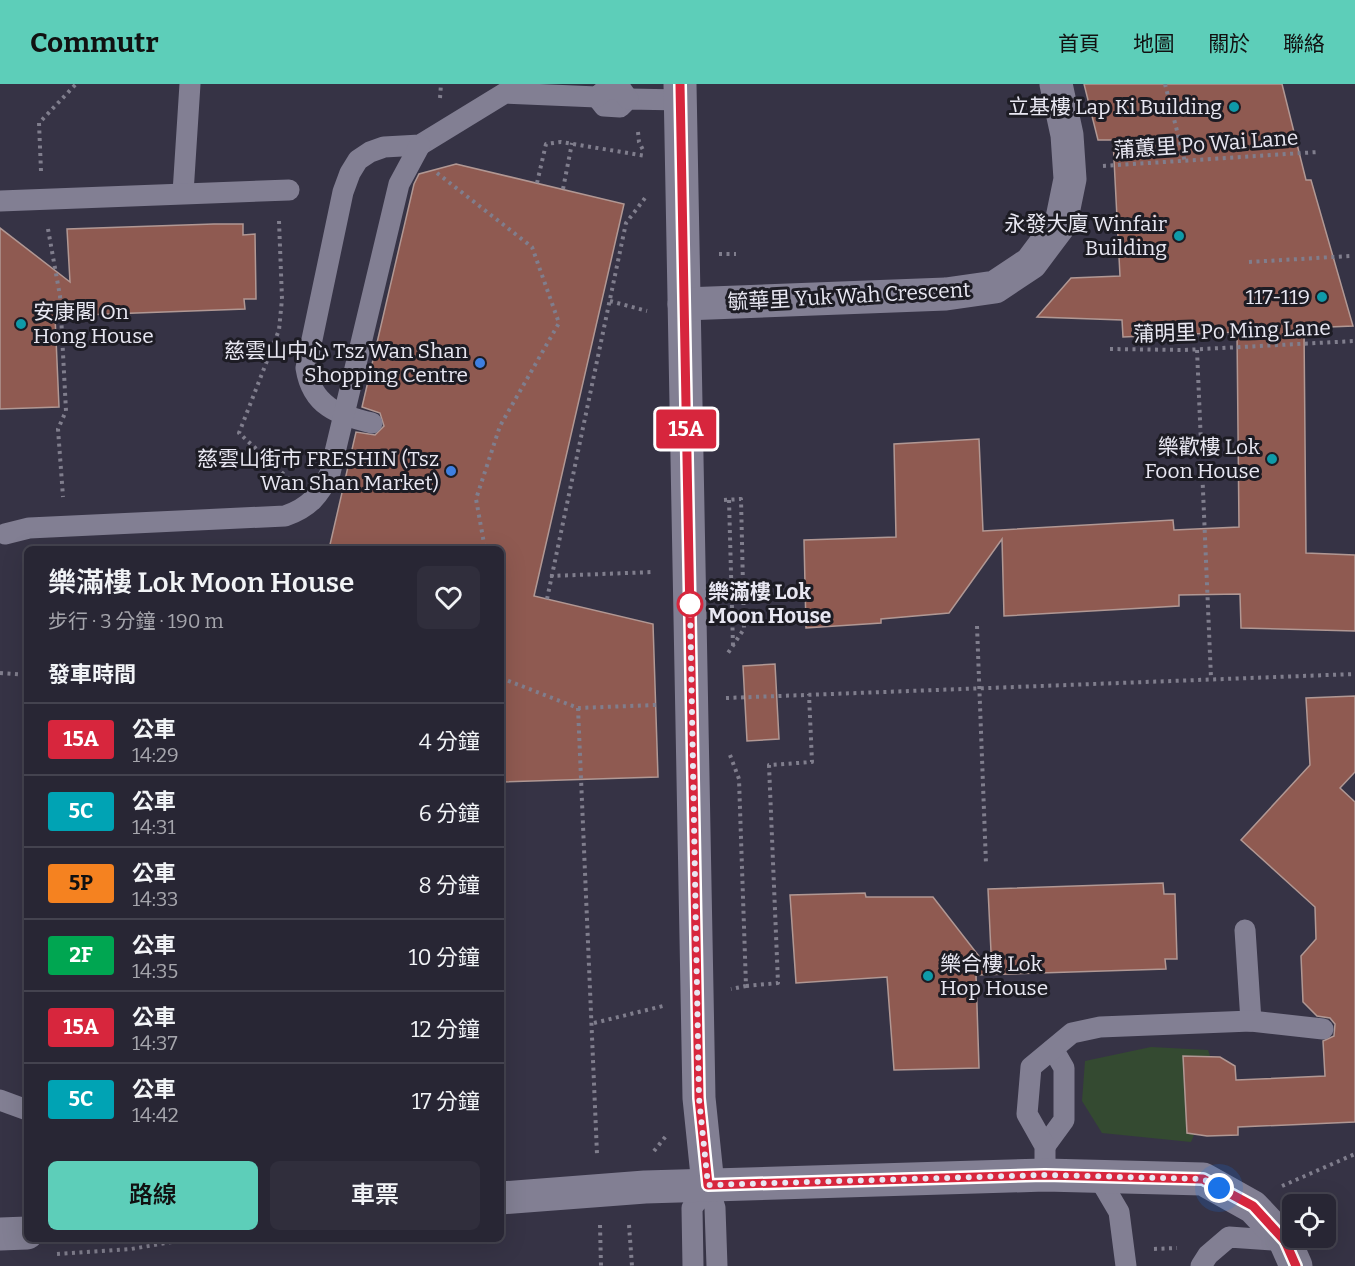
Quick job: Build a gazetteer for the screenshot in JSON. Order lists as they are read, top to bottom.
{
  "streets": {
    "street": ["毓華里 Yuk Wah Crescent"],
    "path": ["蒲蕙里 Po Wai Lane", "蒲明里 Po Ming Lane"]
  },
  "places": [
    "立基樓 Lap Ki Building",
    "永發大廈 Winfair Building",
    "117-119",
    "安康閣 On Hong House",
    "慈雲山中心 Tsz Wan Shan Shopping Centre",
    "樂歡樓 Lok Foon House",
    "慈雲山街市 FRESHIN (Tsz Wan Shan Market)",
    "樂滿樓 Lok Moon House",
    "樂合樓 Lok Hop House"
  ],
  "lines": ["bus line 15A"],
  "page": {
    "header": "Commutr",
    "nav": [
      "首頁",
      "地圖",
      "關於",
      "聯絡"
    ],
    "on_map": "15A",
    "heading": [
      ["樂滿樓 Lok Moon House", "步行 · 3 分鐘 · 190 m"],
      "發車時間"
    ],
    "list": [
      {
        "mark": "15A",
        "name": "公車",
        "note": "14:29",
        "value": "4 分鐘"
      },
      {
        "mark": "5C",
        "name": "公車",
        "note": "14:31",
        "value": "6 分鐘"
      },
      {
        "mark": "5P",
        "name": "公車",
        "note": "14:33",
        "value": "8 分鐘"
      },
      {
        "mark": "2F",
        "name": "公車",
        "note": "14:35",
        "value": "10 分鐘"
      },
      {
        "mark": "15A",
        "name": "公車",
        "note": "14:37",
        "value": "12 分鐘"
      },
      {
        "mark": "5C",
        "name": "公車",
        "note": "14:42",
        "value": "17 分鐘"
      }
    ],
    "buttons": ["路線", "車票"]
  }
}
